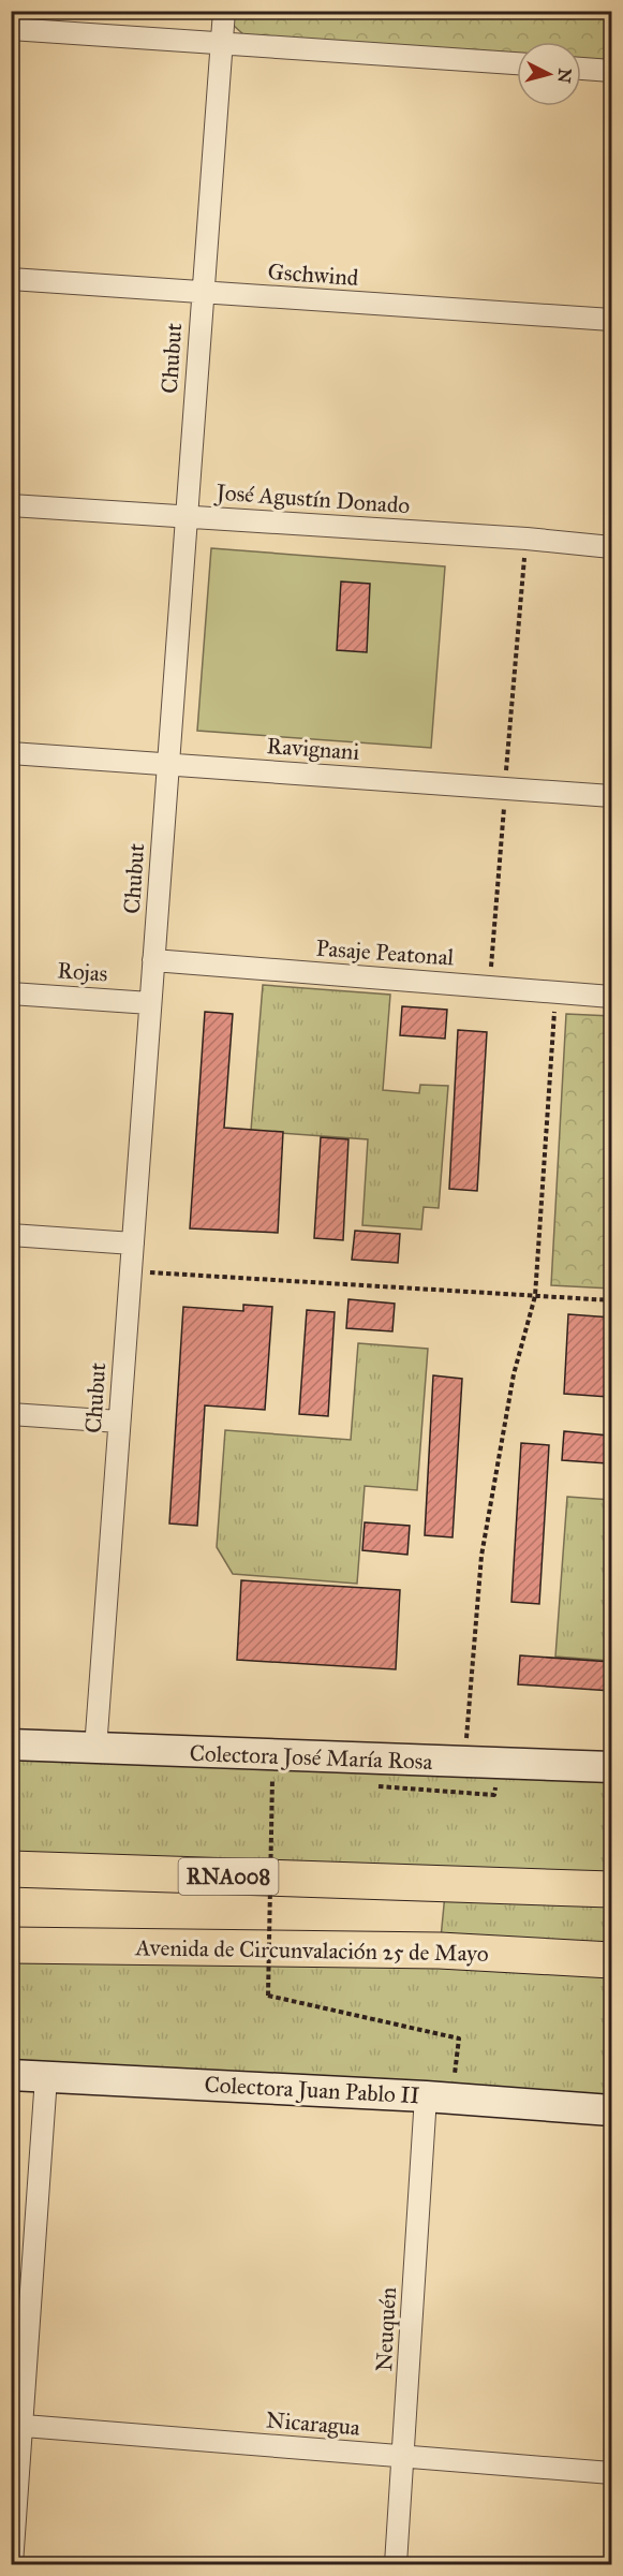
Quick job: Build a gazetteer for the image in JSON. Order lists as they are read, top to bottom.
{
  "streets": {
    "highway": ["RNA008", "Avenida de Circunvalación 25 de Mayo"],
    "main road": ["Colectora José María Rosa", "Colectora Juan Pablo II"],
    "street": [
      "Gschwind",
      "Chubut",
      "José Agustín Donado",
      "Ravignani",
      "Pasaje Peatonal",
      "Rojas",
      "Neuquén",
      "Nicaragua"
    ]
  },
  "crossings": [
    ["Gschwind", "Chubut"],
    ["Chubut", "José Agustín Donado"],
    ["Chubut", "Ravignani"],
    ["Chubut", "Pasaje Peatonal"],
    ["Chubut", "Rojas"],
    ["Chubut", "Colectora José María Rosa"],
    ["Colectora Juan Pablo II", "Neuquén"],
    ["Neuquén", "Nicaragua"]
  ],
  "north": "right"
}
